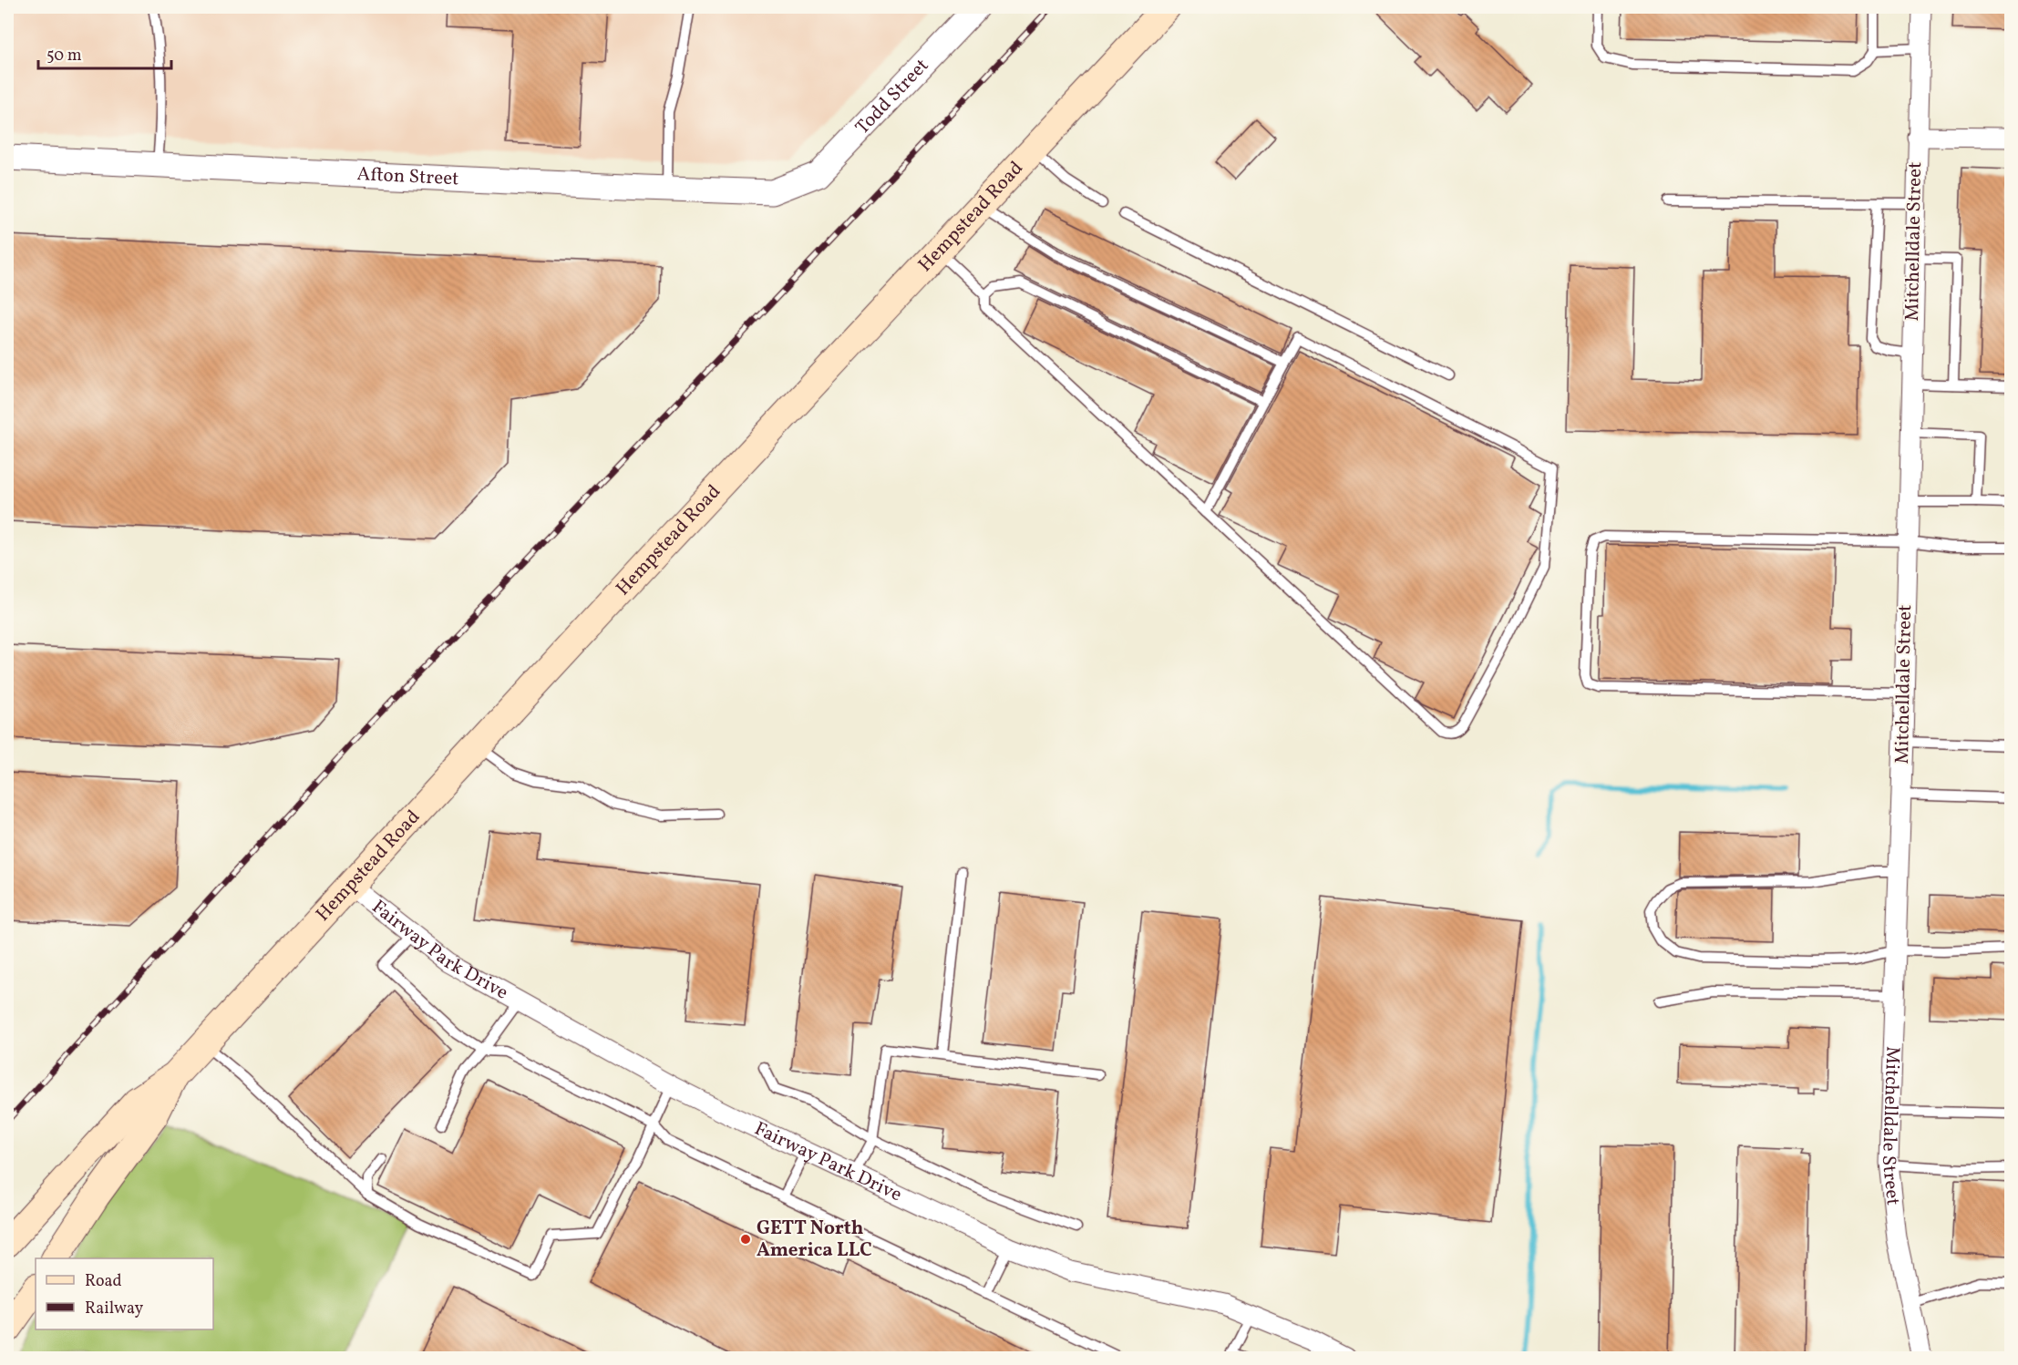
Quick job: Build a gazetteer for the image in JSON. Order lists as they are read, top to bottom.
{
  "streets": {
    "main road": ["Hempstead Road"],
    "street": [
      "Todd Street",
      "Afton Street",
      "Mitchelldale Street",
      "Fairway Park Drive"
    ]
  },
  "crossings": [
    ["Todd Street", "Afton Street"],
    ["Hempstead Road", "Fairway Park Drive"]
  ],
  "places": ["GETT North America LLC"],
  "legend": ["Road", "Railway"],
  "scale_bar": "50 m"
}
